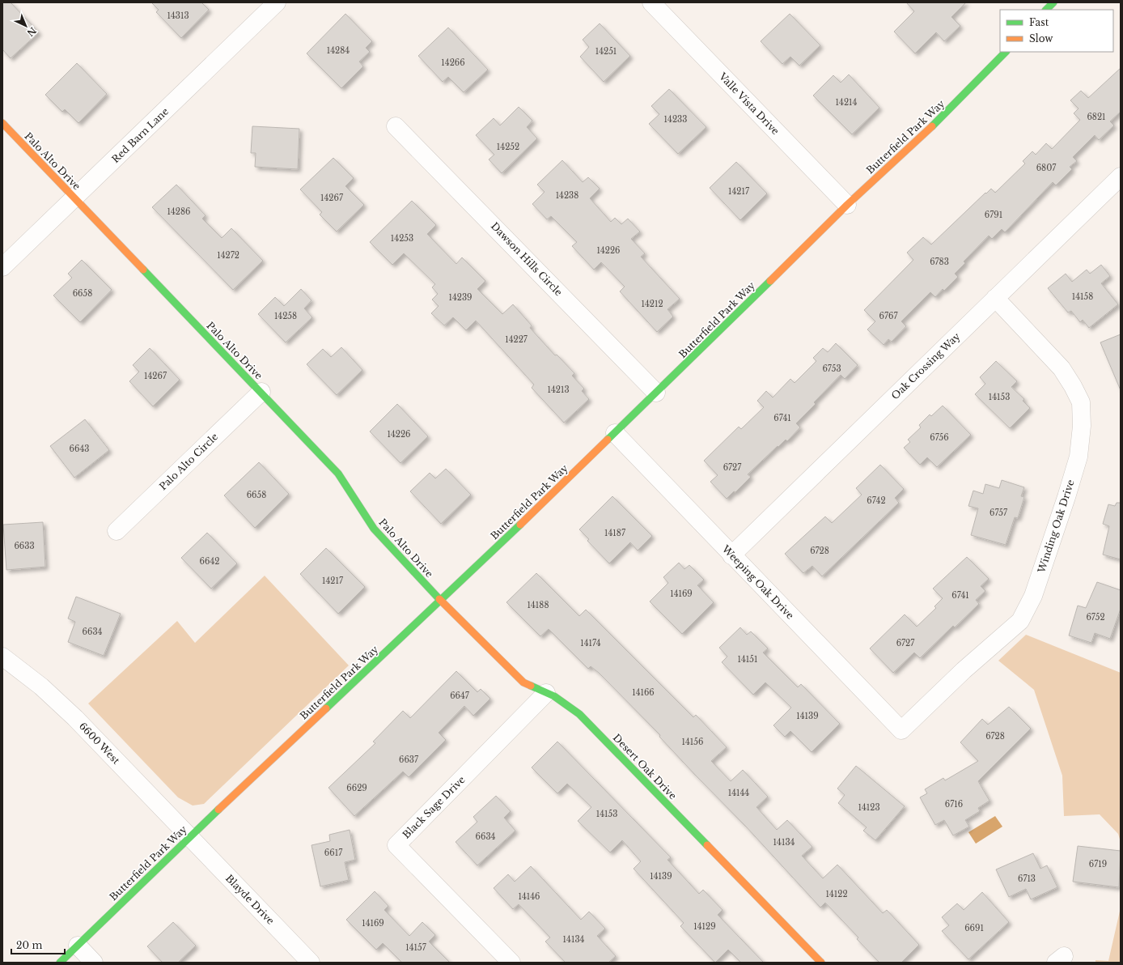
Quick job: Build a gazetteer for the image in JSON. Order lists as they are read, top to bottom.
{
  "streets": {
    "street": [
      "Valle Vista Drive",
      "Red Barn Lane",
      "Butterfield Park Way",
      "Palo Alto Drive",
      "Dawson Hills Circle",
      "Oak Crossing Way",
      "Palo Alto Circle",
      "Winding Oak Drive",
      "Weeping Oak Drive",
      "6600 West",
      "Desert Oak Drive",
      "Black Sage Drive",
      "Blayde Drive"
    ]
  },
  "crossings": [
    ["Valle Vista Drive", "Butterfield Park Way"],
    ["Red Barn Lane", "Palo Alto Drive"],
    ["Butterfield Park Way", "Palo Alto Drive"],
    ["Butterfield Park Way", "Dawson Hills Circle"],
    ["Butterfield Park Way", "Weeping Oak Drive"],
    ["Butterfield Park Way", "6600 West"],
    ["Butterfield Park Way", "Desert Oak Drive"],
    ["Butterfield Park Way", "Blayde Drive"],
    ["Palo Alto Drive", "Palo Alto Circle"],
    ["Palo Alto Drive", "Desert Oak Drive"],
    ["Oak Crossing Way", "Winding Oak Drive"],
    ["Oak Crossing Way", "Weeping Oak Drive"],
    ["Winding Oak Drive", "Weeping Oak Drive"],
    ["6600 West", "Blayde Drive"],
    ["Desert Oak Drive", "Black Sage Drive"]
  ],
  "house_numbers": [
    "14313",
    "14284",
    "14251",
    "14266",
    "14214",
    "6821",
    "14233",
    "14252",
    "6807",
    "14217",
    "14238",
    "14267",
    "14286",
    "6791",
    "14253",
    "14226",
    "14272",
    "6783",
    "6658",
    "14158",
    "14239",
    "14212",
    "14258",
    "6767",
    "14227",
    "6753",
    "14267",
    "14213",
    "14153",
    "6741",
    "14226",
    "6756",
    "6643",
    "6727",
    "6658",
    "6742",
    "6757",
    "14187",
    "6633",
    "6728",
    "6642",
    "14217",
    "14169",
    "6741",
    "14188",
    "6752",
    "6634",
    "14174",
    "6727",
    "14151",
    "14166",
    "6647",
    "14139",
    "6728",
    "14156",
    "6637",
    "6629",
    "14144",
    "6716",
    "14123",
    "14153",
    "6634",
    "14134",
    "6617",
    "6719",
    "14139",
    "6713",
    "14122",
    "14146",
    "14169",
    "14129",
    "6691",
    "14134",
    "14157"
  ],
  "legend": ["Fast", "Slow"],
  "scale_bar": "20 m",
  "north": "bottom right"
}
